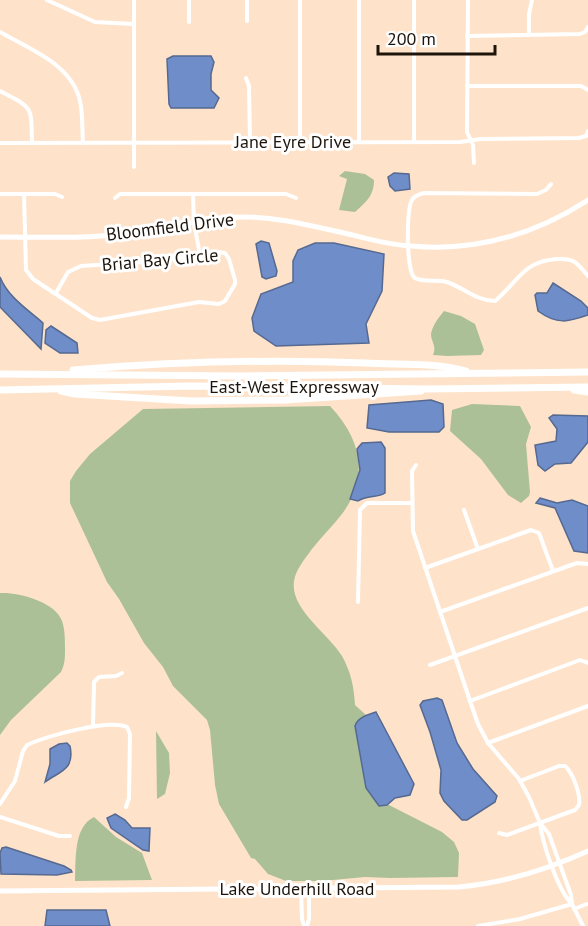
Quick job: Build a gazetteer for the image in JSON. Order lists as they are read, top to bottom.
{
  "streets": {
    "highway": ["East-West Expressway"],
    "street": [
      "Jane Eyre Drive",
      "Bloomfield Drive",
      "Briar Bay Circle",
      "Lake Underhill Road"
    ]
  },
  "crossings": [
    ["Bloomfield Drive", "Briar Bay Circle"]
  ],
  "scale_bar": "200 m"
}
